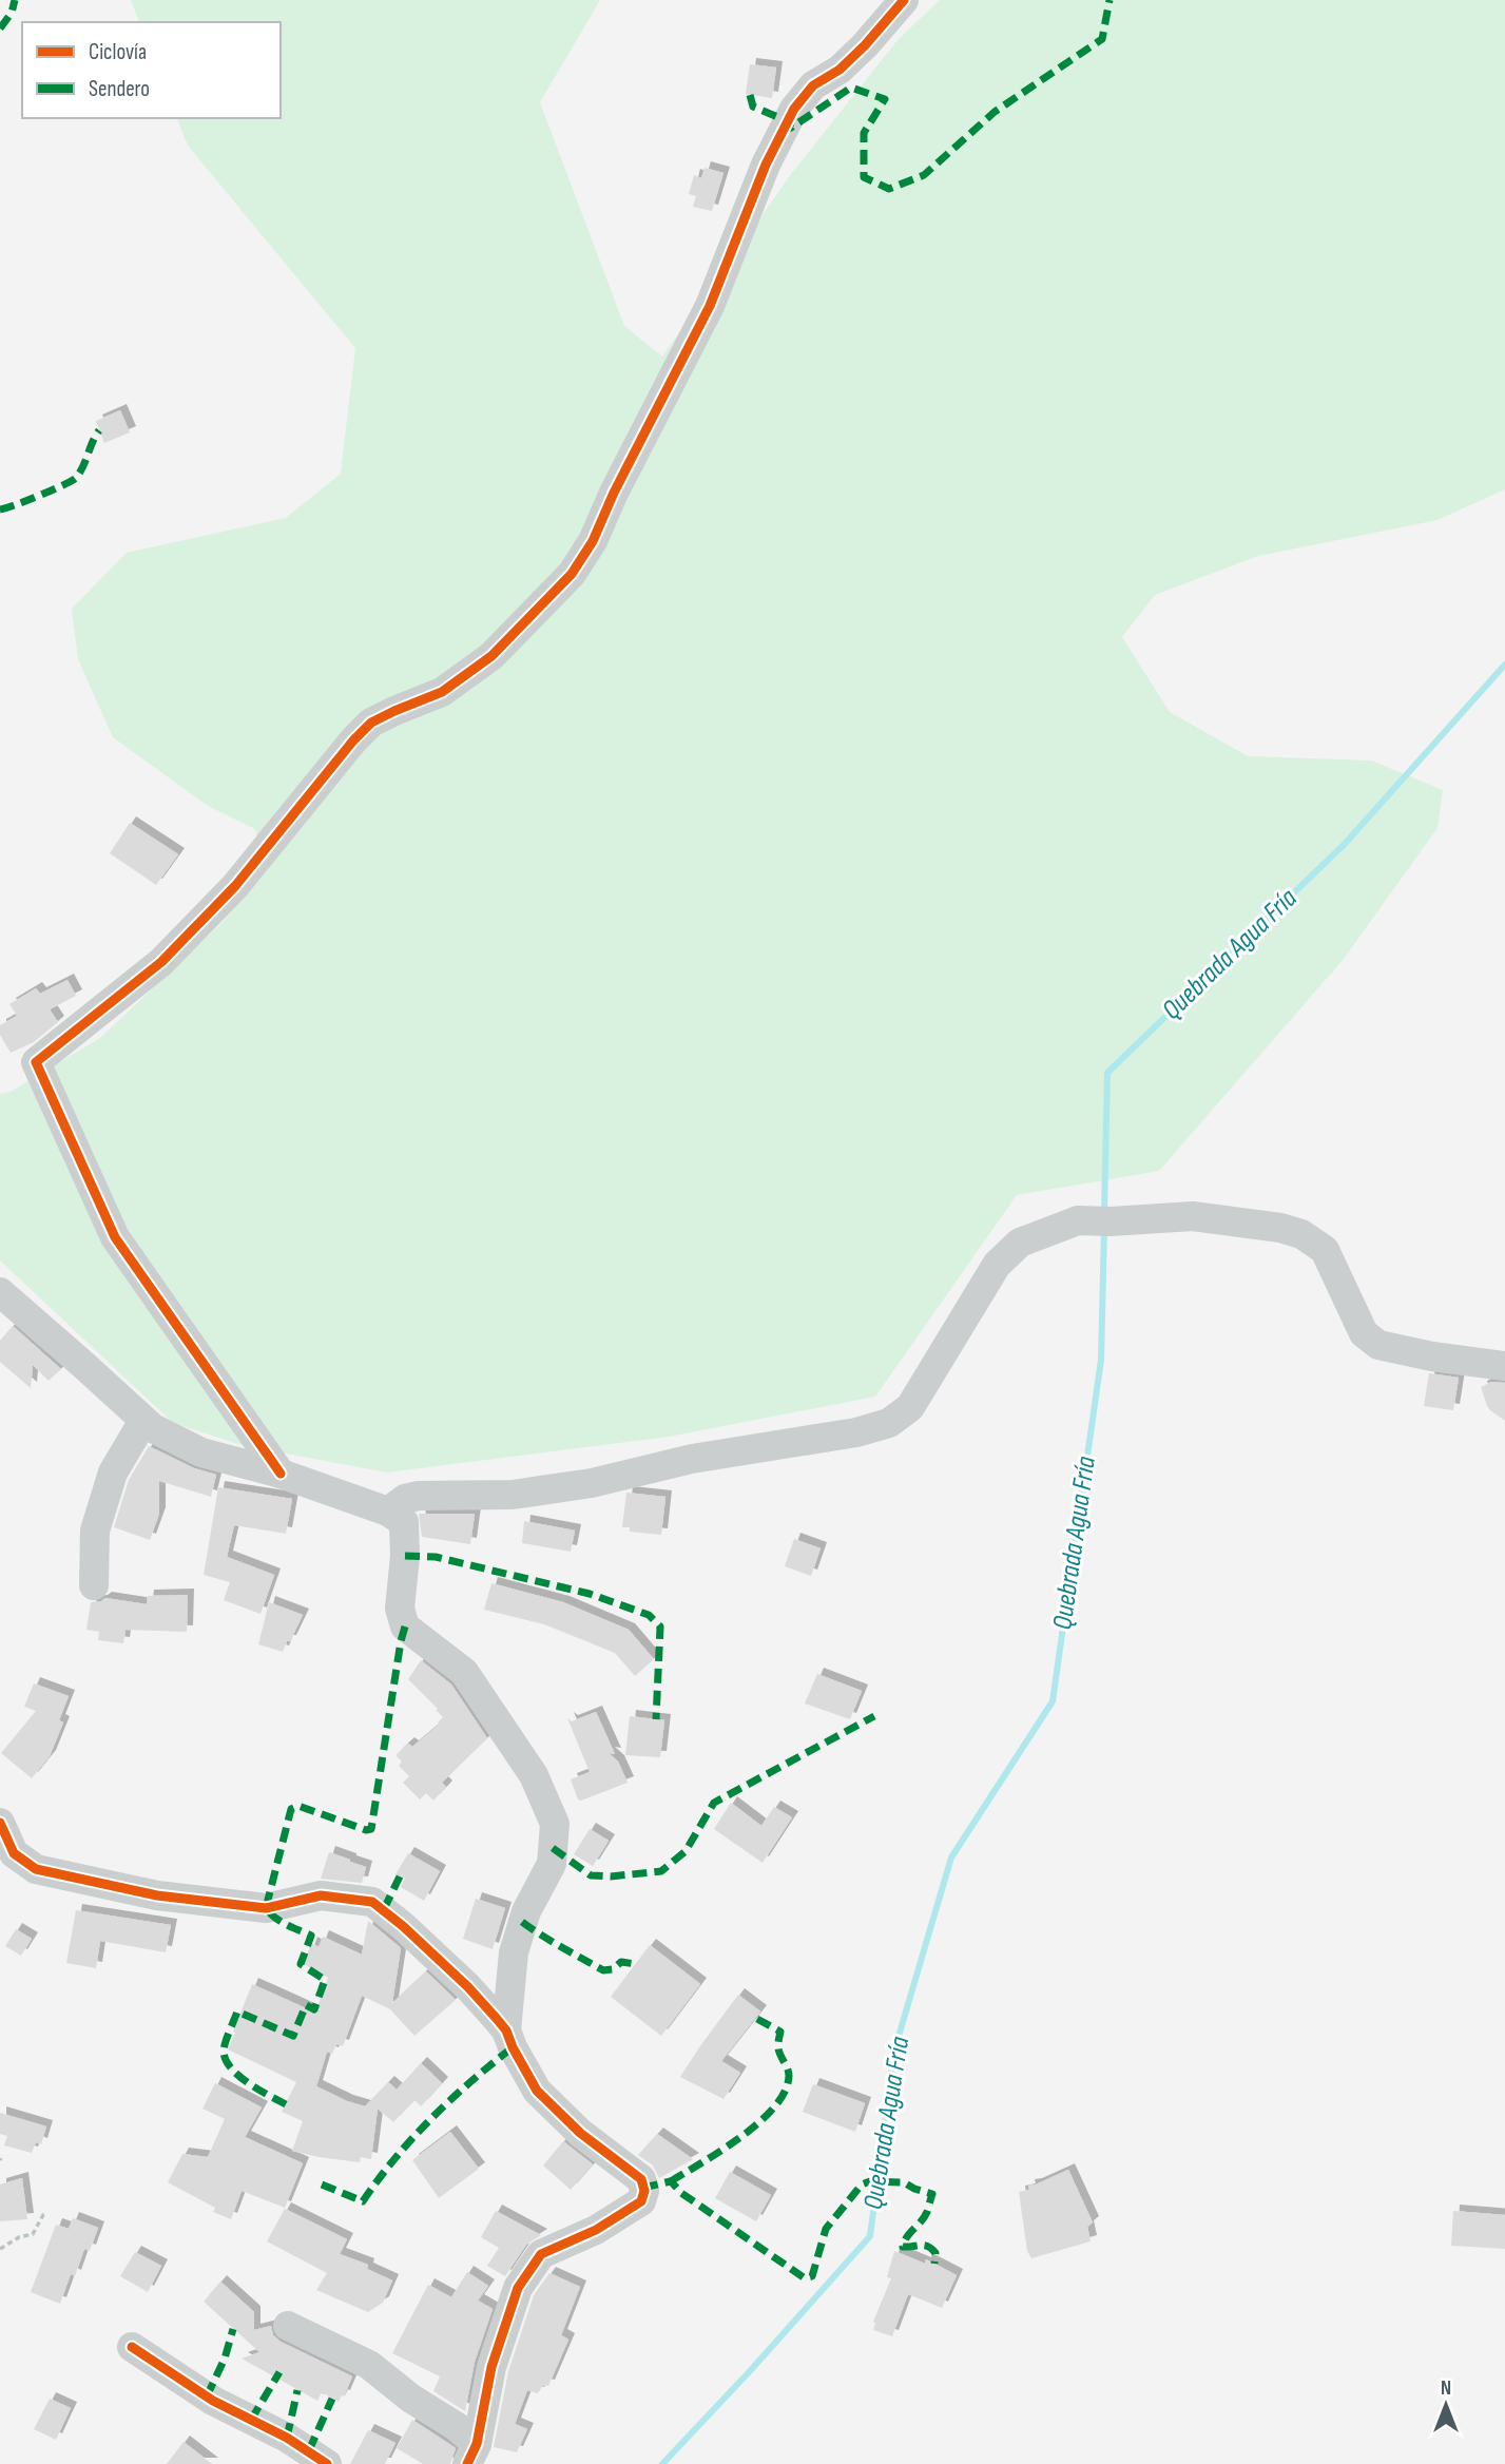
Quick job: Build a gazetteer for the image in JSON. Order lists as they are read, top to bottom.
{
  "water": ["Quebrada Agua Fría"],
  "legend": ["Ciclovía", "Sendero"],
  "north": "top"
}
